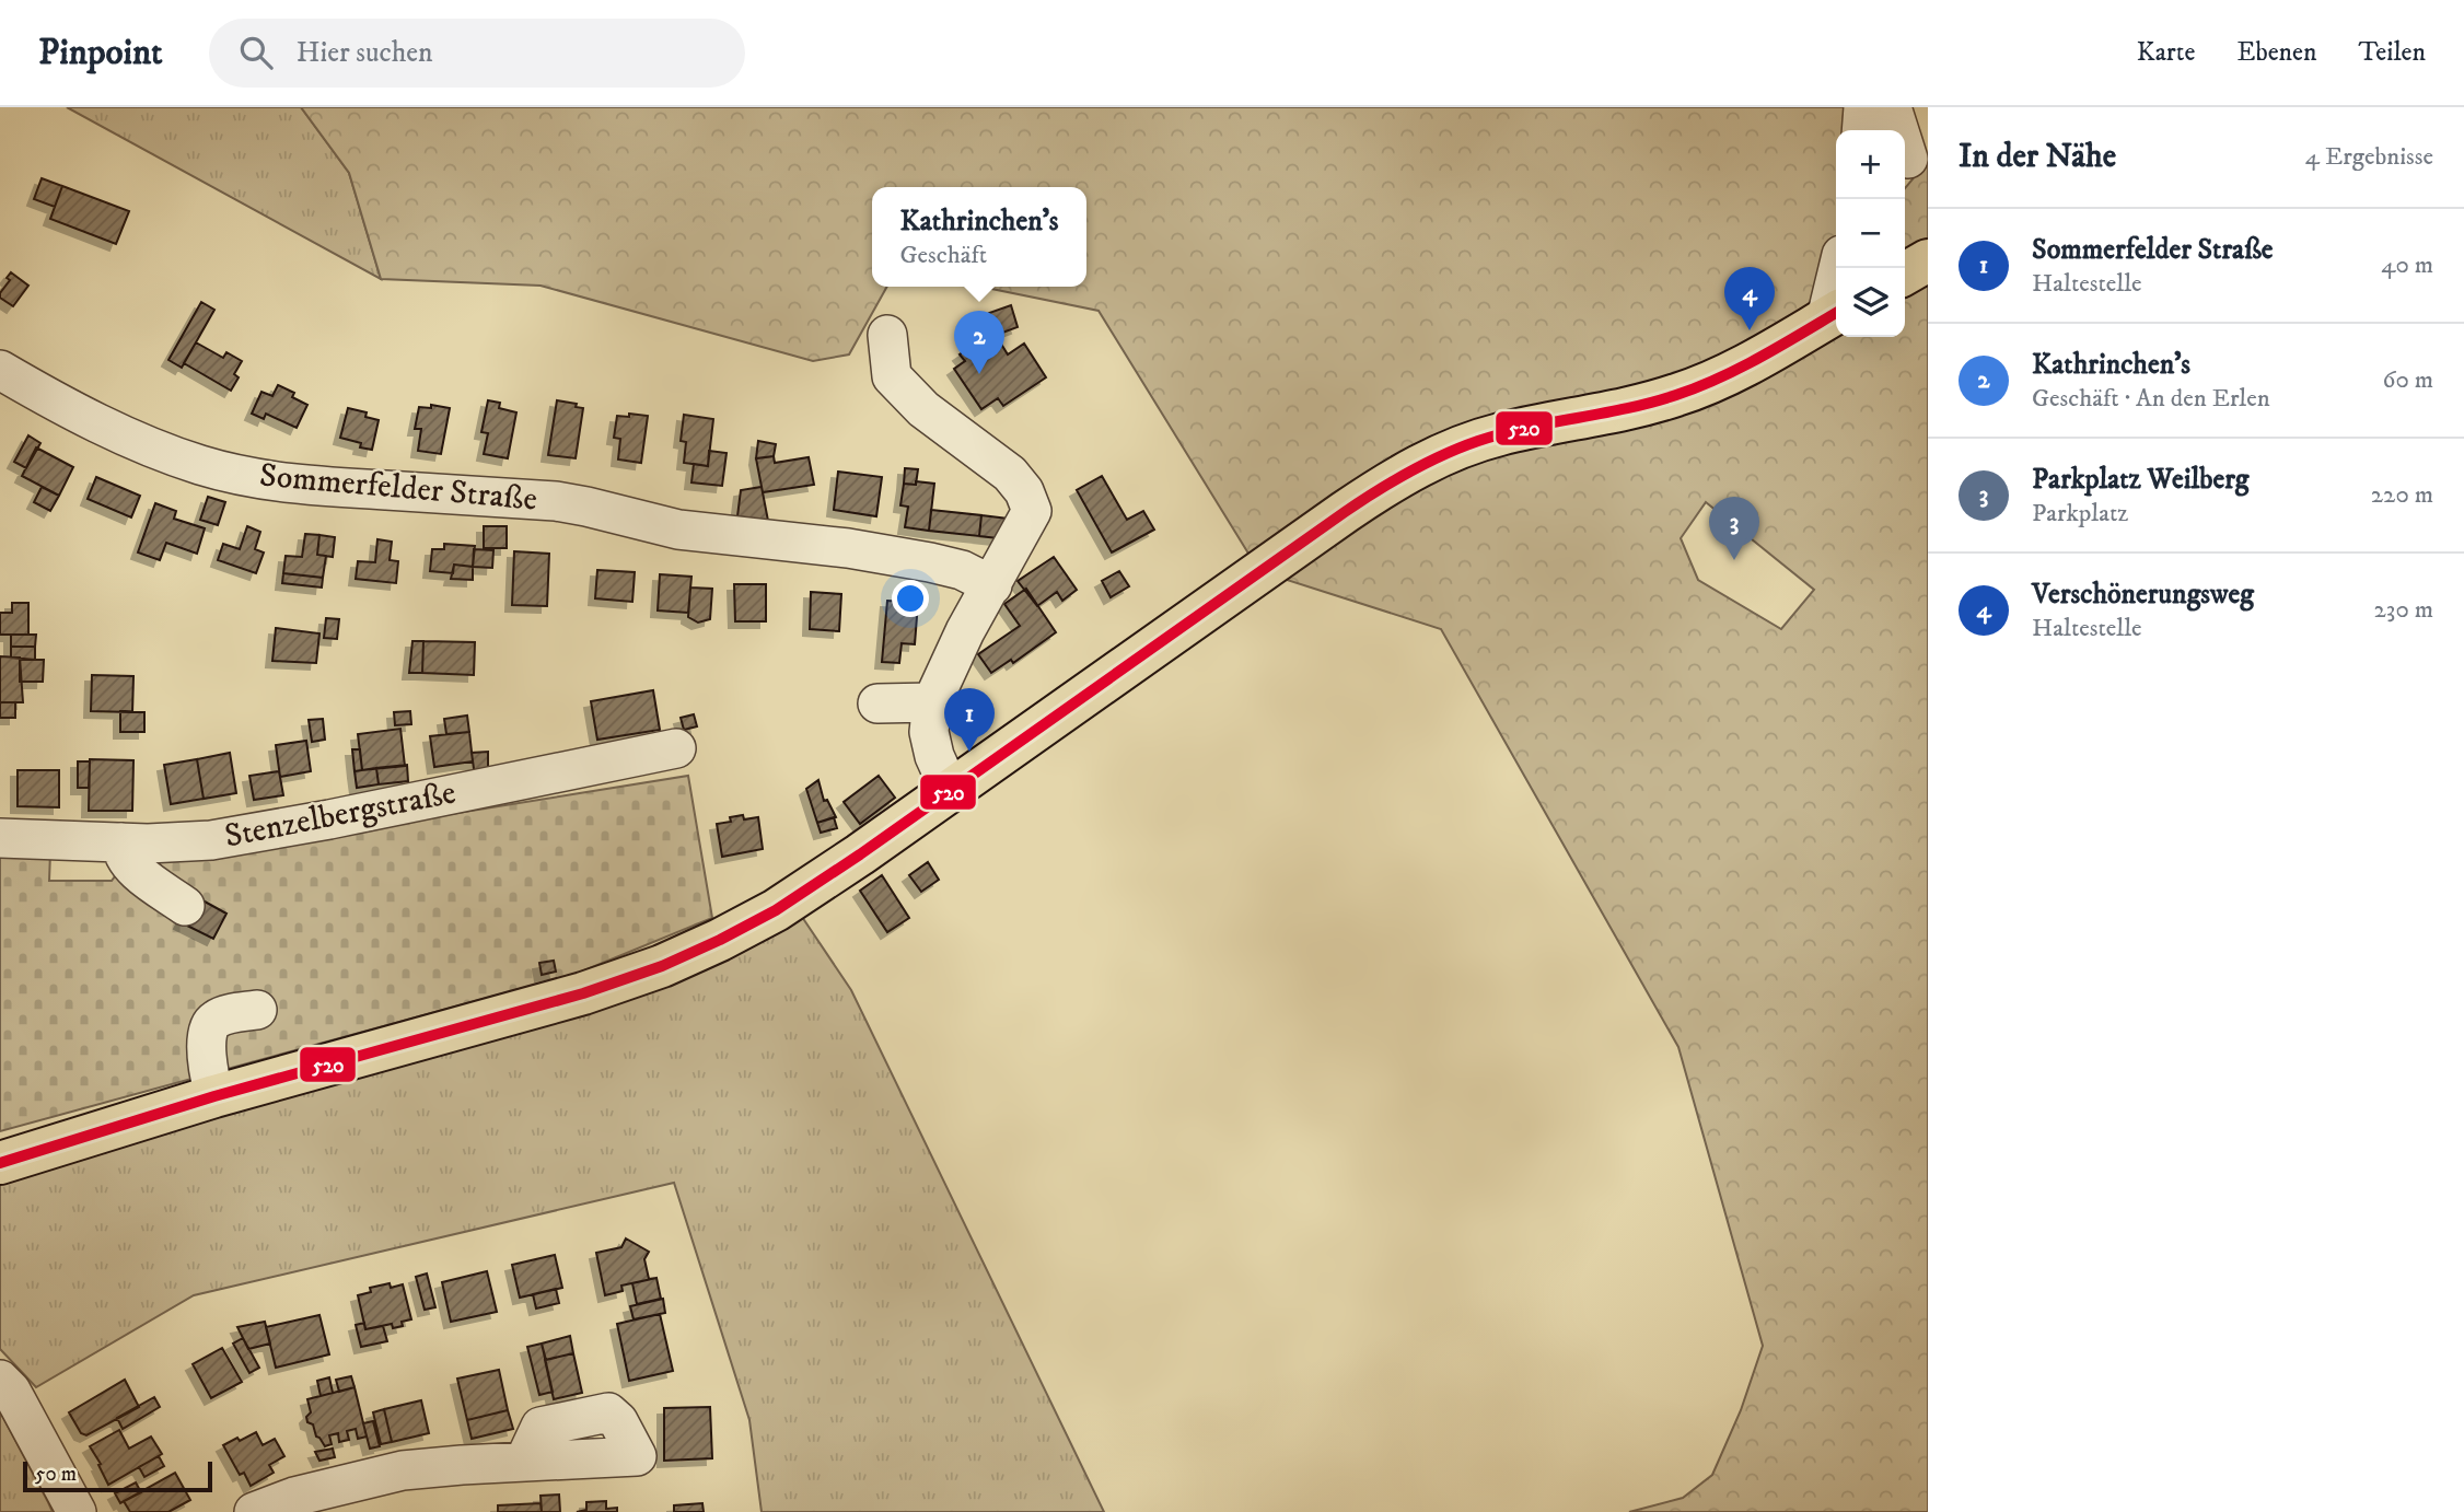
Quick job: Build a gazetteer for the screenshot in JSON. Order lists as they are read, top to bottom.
{
  "streets": {
    "street": ["Sommerfelder Straße", "Stenzelbergstraße"]
  },
  "lines": ["transit line 520"],
  "scale_bar": "50 m",
  "page": {
    "header": "Pinpoint",
    "search": "Hier suchen",
    "nav": ["Karte", "Ebenen", "Teilen"],
    "heading": ["In der Nähe", "4 Ergebnisse"],
    "map_buttons": ["+", "−"],
    "popup": ["Kathrinchen's", "Geschäft"],
    "list": [
      {
        "mark": "1",
        "name": "Sommerfelder Straße",
        "note": "Haltestelle",
        "value": "40 m"
      },
      {
        "mark": "2",
        "name": "Kathrinchen's",
        "note": "Geschäft · An den Erlen",
        "value": "60 m"
      },
      {
        "mark": "3",
        "name": "Parkplatz Weilberg",
        "note": "Parkplatz",
        "value": "220 m"
      },
      {
        "mark": "4",
        "name": "Verschönerungsweg",
        "note": "Haltestelle",
        "value": "230 m"
      }
    ],
    "pins": [
      "4",
      "2",
      "3",
      "1"
    ],
    "scale": "50 m"
  }
}
